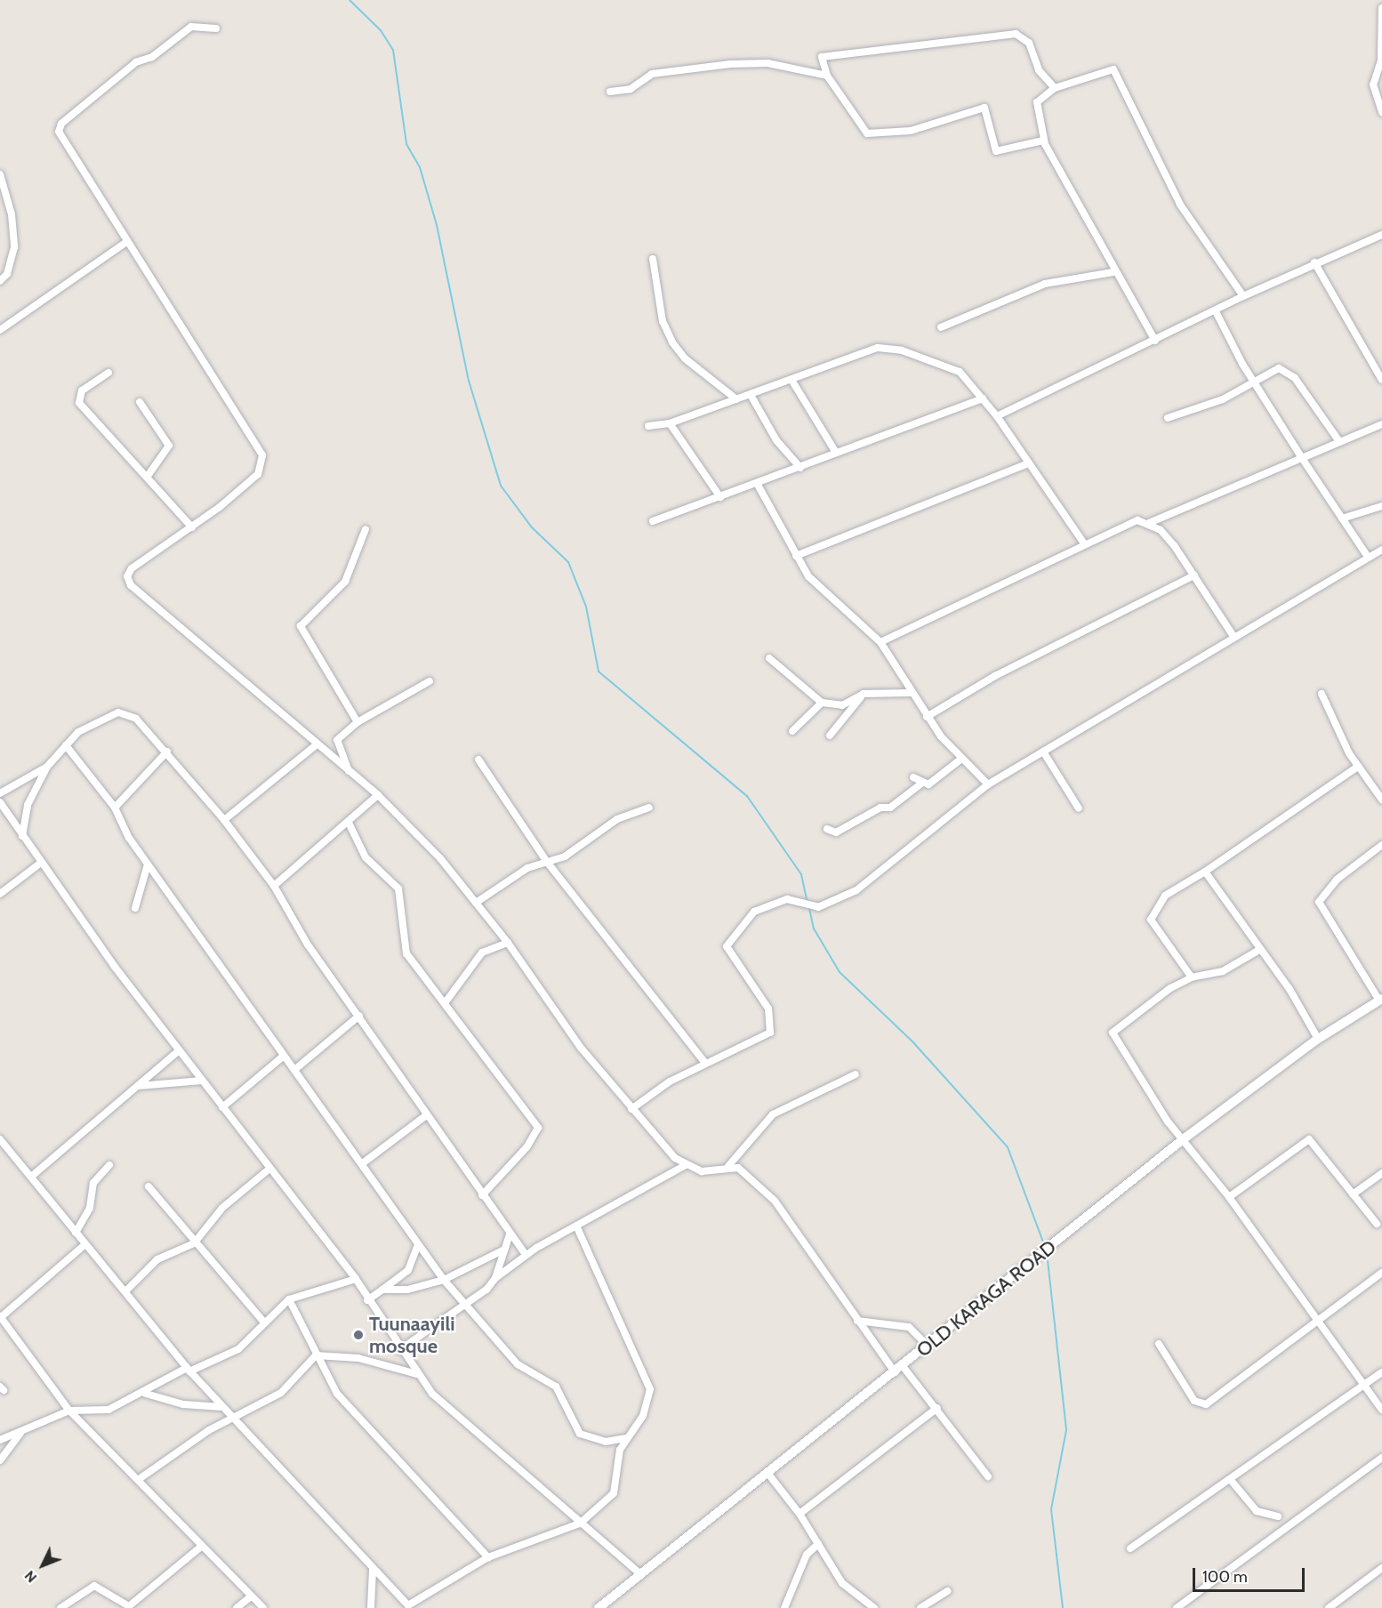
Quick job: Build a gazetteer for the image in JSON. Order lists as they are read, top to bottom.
{
  "streets": {
    "street": ["OLD KARAGA ROAD"]
  },
  "places": ["Tuunaayili mosque"],
  "scale_bar": "100 m",
  "north": "bottom left"
}
